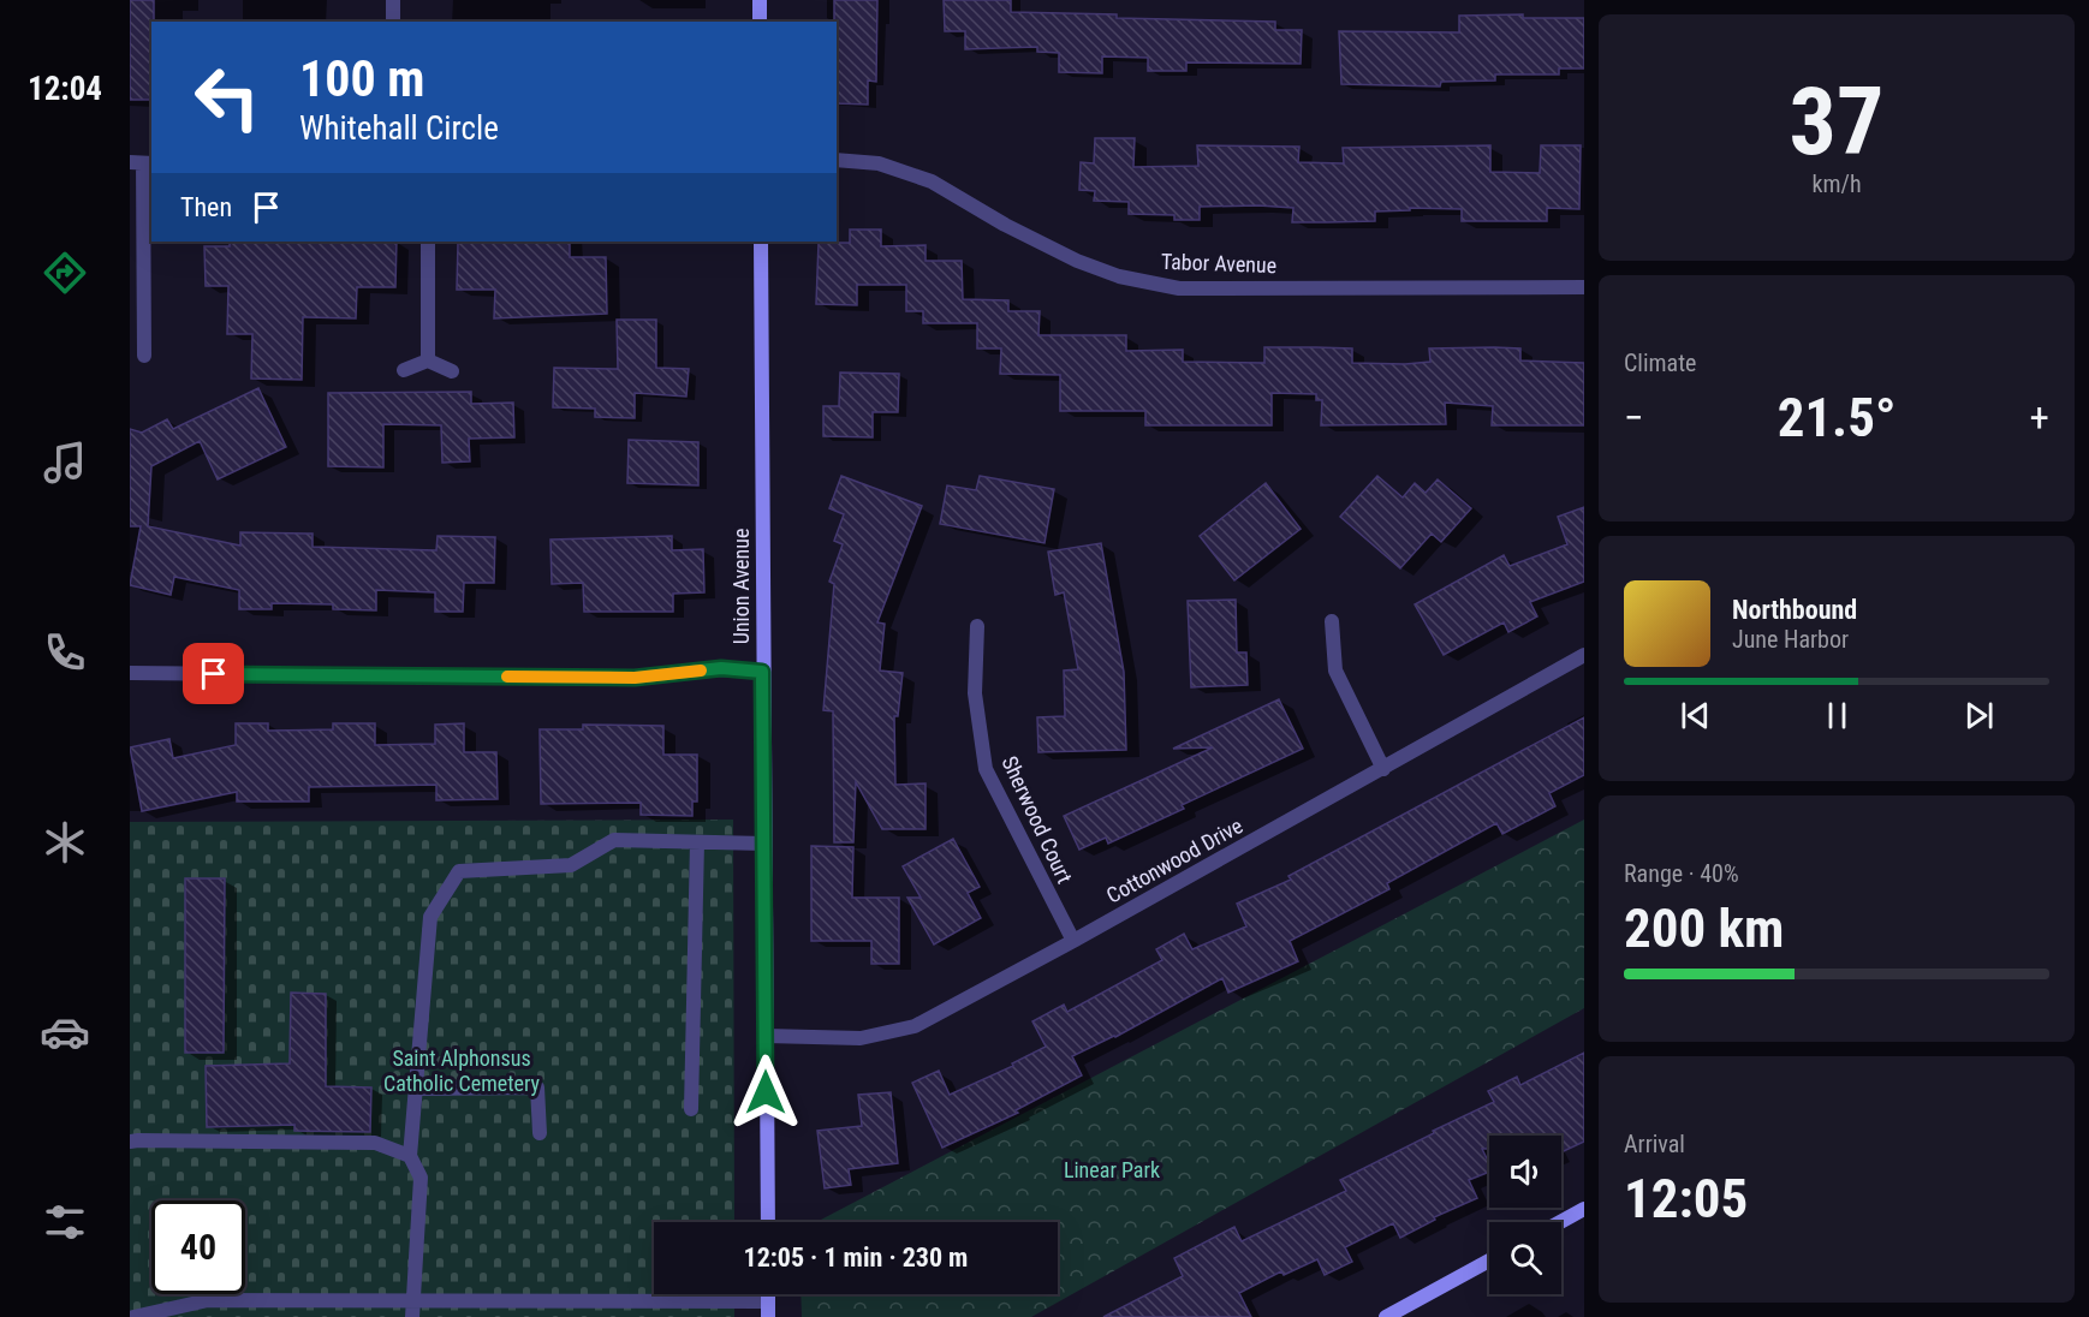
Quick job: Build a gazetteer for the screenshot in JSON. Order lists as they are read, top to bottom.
{
  "streets": {
    "street": [
      "Tabor Avenue",
      "Union Avenue",
      "Sherwood Court",
      "Cottonwood Drive"
    ]
  },
  "crossings": [
    ["Union Avenue", "Cottonwood Drive"],
    ["Sherwood Court", "Cottonwood Drive"]
  ],
  "parks": ["Saint Alphonsus Catholic Cemetery", "Linear Park"],
  "page": {
    "tabs": "12:04",
    "tile": [
      ["37", "km/h"],
      "Climate",
      ["Range · 40%", "200 km"],
      ["Arrival", "12:05"]
    ],
    "turn": ["100 m", "Whitehall Circle"],
    "then": "Then",
    "heat": ["−", "21.5°", "+"],
    "song": ["Northbound", "June Harbor"],
    "limit": "40",
    "trip": "12:05 · 1 min · 230 m"
  }
}
